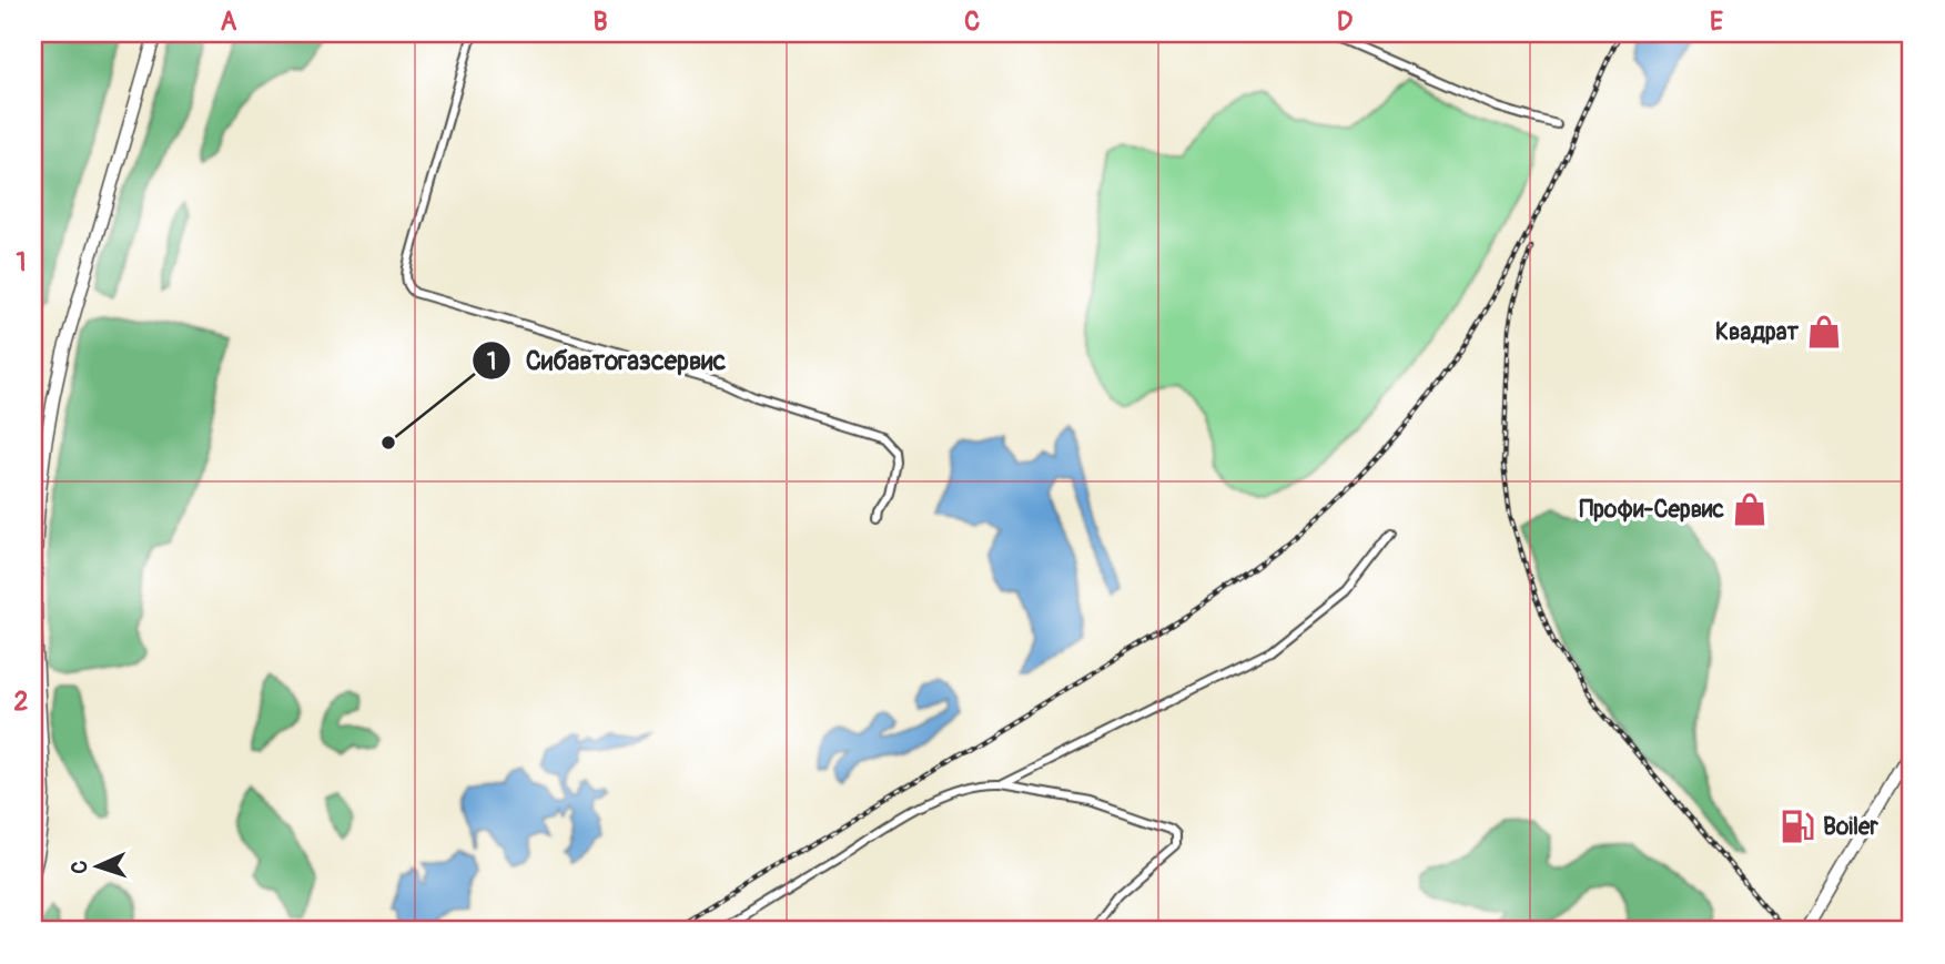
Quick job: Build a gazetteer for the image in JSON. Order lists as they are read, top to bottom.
{
  "places": {
    "shop": ["Квадрат", "Профи-Сервис"],
    "other": ["Сибавтогазсервис"],
    "fuel station": ["Boiler"]
  },
  "north": "left",
  "grid": {
    "columns": [
      "A",
      "B",
      "C",
      "D",
      "E"
    ],
    "rows": ["1", "2"]
  }
}
